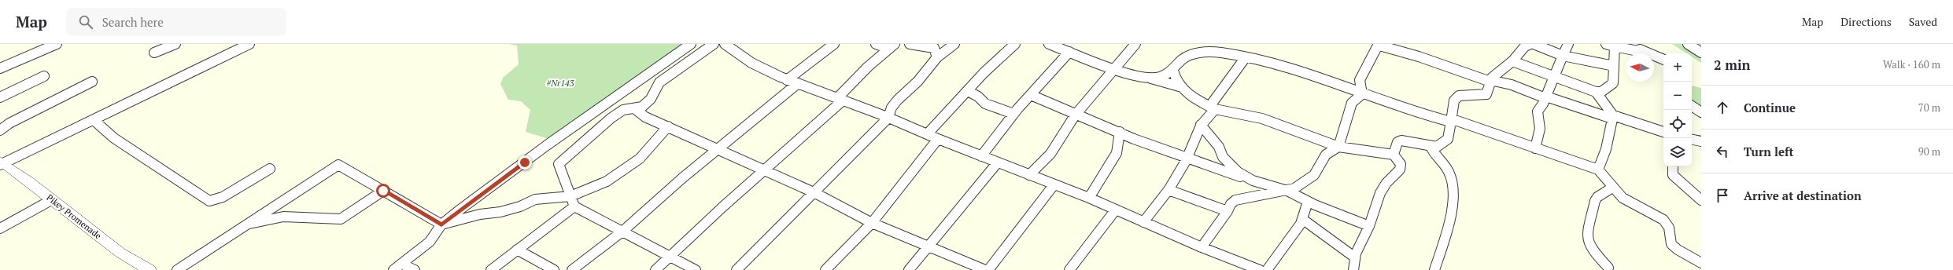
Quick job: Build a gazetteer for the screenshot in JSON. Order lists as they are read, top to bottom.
{
  "streets": {
    "street": ["Pikey Promenade"]
  },
  "parks": ["#Nr143"],
  "north": "left",
  "page": {
    "header": "Map",
    "search": "Search here",
    "nav": ["Map", "Directions", "Saved"],
    "heading": ["2 min", "Walk · 160 m"],
    "map_buttons": ["+", "−"],
    "list": [
      ["Continue", "70 m"],
      ["Turn left", "90 m"],
      "Arrive at destination"
    ]
  }
}
